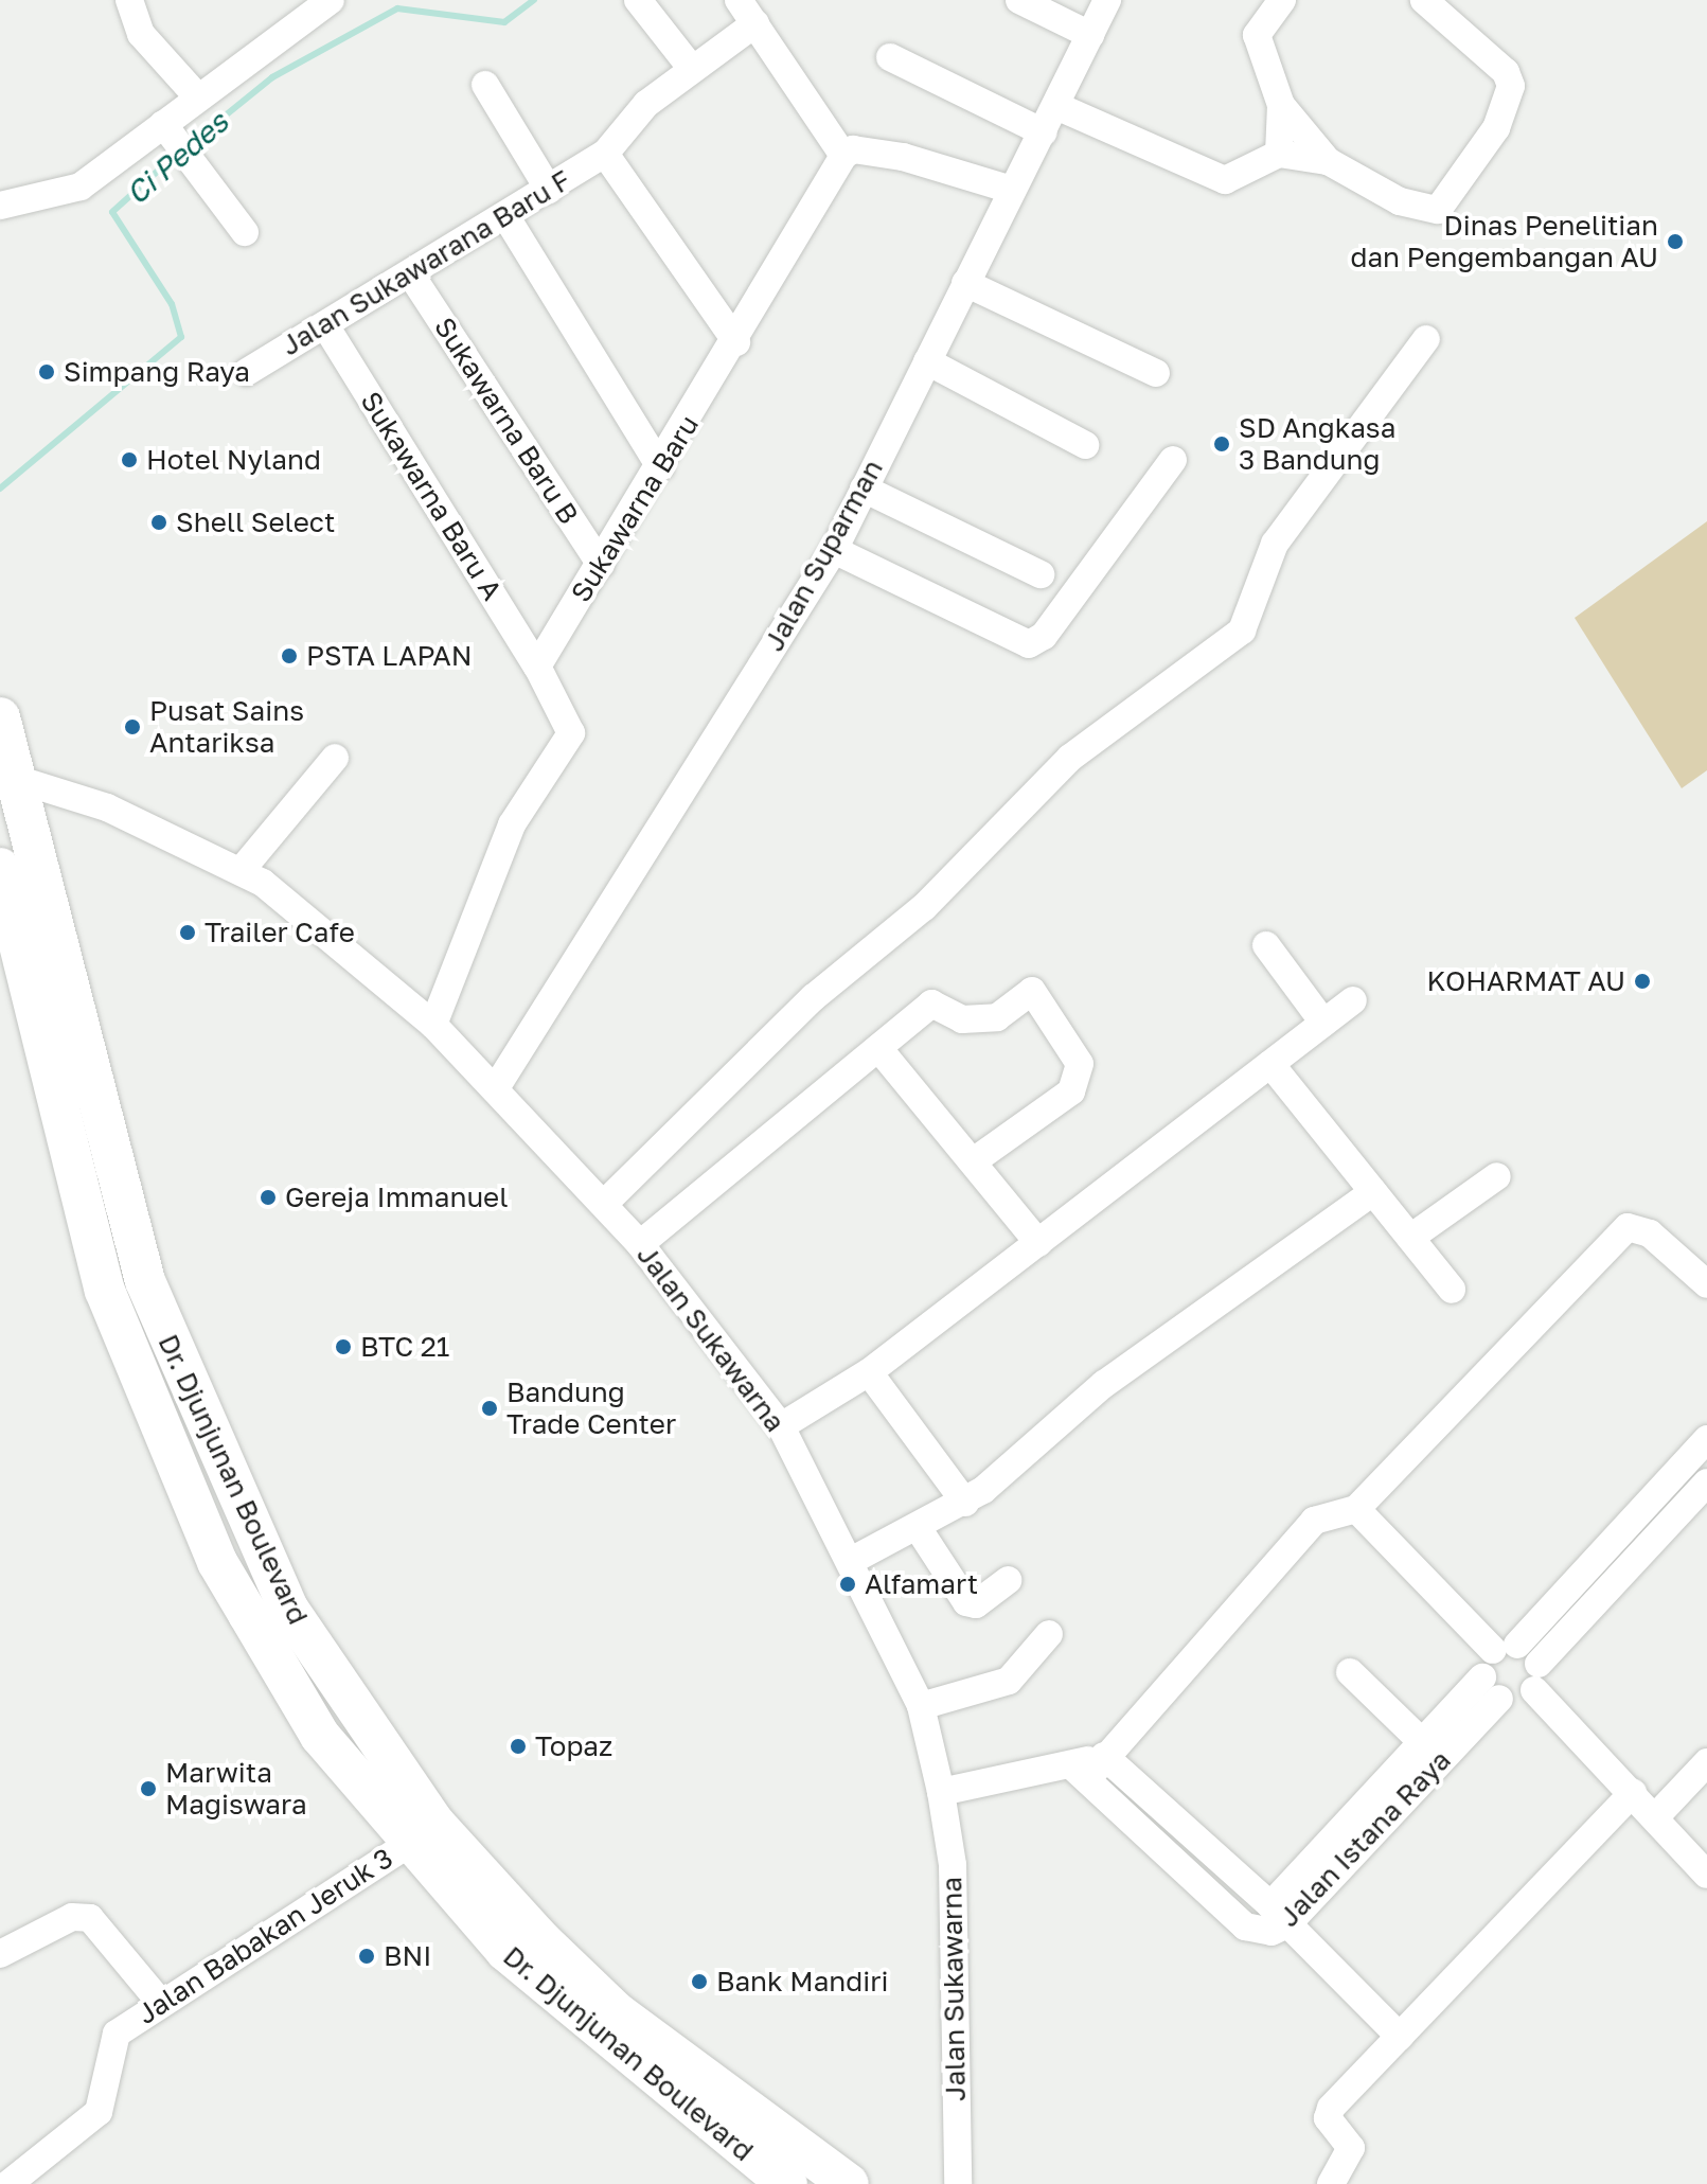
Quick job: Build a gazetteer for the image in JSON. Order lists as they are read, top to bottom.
{
  "streets": {
    "highway": ["Dr. Djunjunan Boulevard"],
    "street": [
      "Jalan Sukawarana Baru F",
      "Sukawarna Baru B",
      "Sukawarna Baru A",
      "Sukawarna Baru",
      "Jalan Suparman",
      "Jalan Sukawarna",
      "Jalan Istana Raya",
      "Jalan Babakan Jeruk 3"
    ]
  },
  "crossings": [
    ["Jalan Sukawarana Baru F", "Sukawarna Baru B"],
    ["Jalan Sukawarana Baru F", "Sukawarna Baru A"],
    ["Sukawarna Baru B", "Sukawarna Baru"],
    ["Sukawarna Baru A", "Sukawarna Baru"],
    ["Jalan Suparman", "Jalan Sukawarna"],
    ["Jalan Sukawarna", "Dr. Djunjunan Boulevard"],
    ["Dr. Djunjunan Boulevard", "Jalan Babakan Jeruk 3"]
  ],
  "water": ["Ci Pedes"],
  "places": [
    "Dinas Penelitian dan Pengembangan AU",
    "Simpang Raya",
    "SD Angkasa 3 Bandung",
    "Hotel Nyland",
    "Shell Select",
    "PSTA LAPAN",
    "Pusat Sains Antariksa",
    "Trailer Cafe",
    "KOHARMAT AU",
    "Gereja Immanuel",
    "BTC 21",
    "Bandung Trade Center",
    "Alfamart",
    "Topaz",
    "Marwita Magiswara",
    "BNI",
    "Bank Mandiri"
  ]
}
